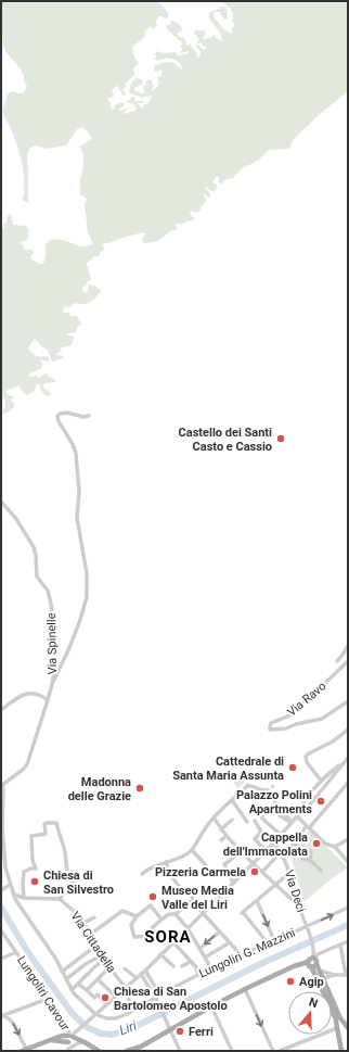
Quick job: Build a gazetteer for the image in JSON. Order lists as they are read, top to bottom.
{
  "streets": {
    "street": [
      "Via Spinelle",
      "Via Ravo",
      "Via Deci",
      "Via Cittadella",
      "Lungoliri G. Mazzini",
      "Lungoliri Cavour"
    ]
  },
  "crossings": [
    ["Via Deci", "Lungoliri G. Mazzini"]
  ],
  "districts": ["SORA"],
  "water": ["Liri"],
  "places": [
    "Castello dei Santi Casto e Cassio",
    "Cattedrale di Santa Maria Assunta",
    "Madonna delle Grazie",
    "Palazzo Polini Apartments",
    "Cappella dell'Immacolata",
    "Pizzeria Carmela",
    "Chiesa di San Silvestro",
    "Museo Media Valle del Liri",
    "Agip",
    "Chiesa di San Bartolomeo Apostolo",
    "Ferri"
  ],
  "north": "top"
}
